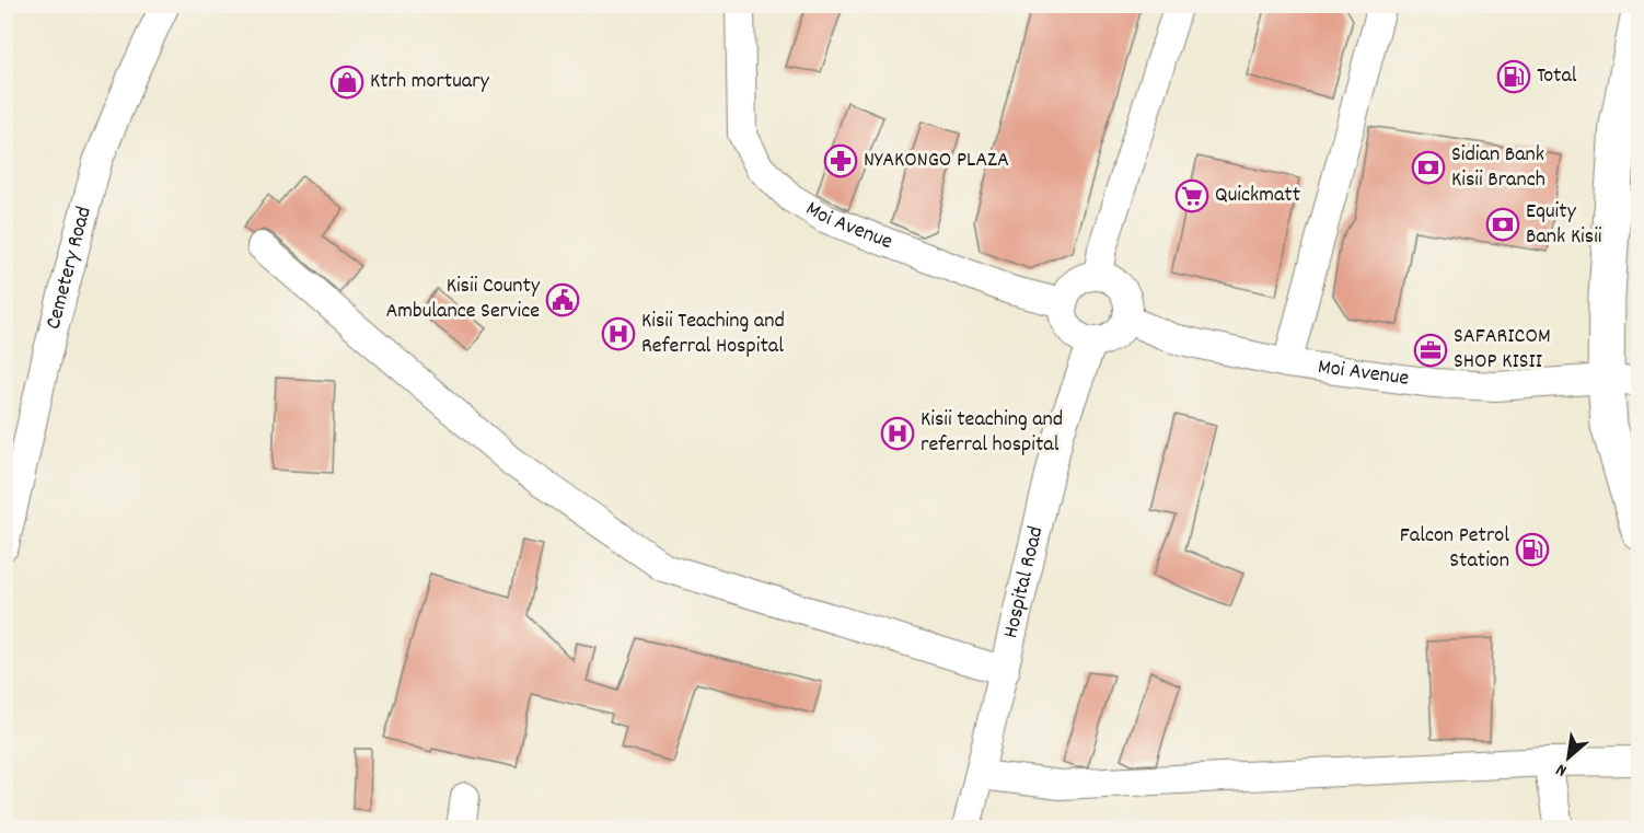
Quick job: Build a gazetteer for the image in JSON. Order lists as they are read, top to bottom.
{
  "streets": {
    "street": ["Moi Avenue", "Cemetery Road", "Hospital Road"]
  },
  "crossings": [
    ["Moi Avenue", "Hospital Road"]
  ],
  "places": {
    "fuel station": ["Total", "Falcon Petrol Station"],
    "shop": ["Ktrh mortuary"],
    "pharmacy": ["NYAKONGO PLAZA"],
    "bank": ["Sidian Bank Kisii Branch", "Equity Bank Kisii"],
    "supermarket": ["Quickmatt"],
    "public building": ["Kisii County Ambulance Service"],
    "hospital": ["Kisii Teaching and Referral Hospital", "Kisii teaching and referral hospital"],
    "office": ["SAFARICOM SHOP KISII"]
  },
  "north": "bottom left"
}
